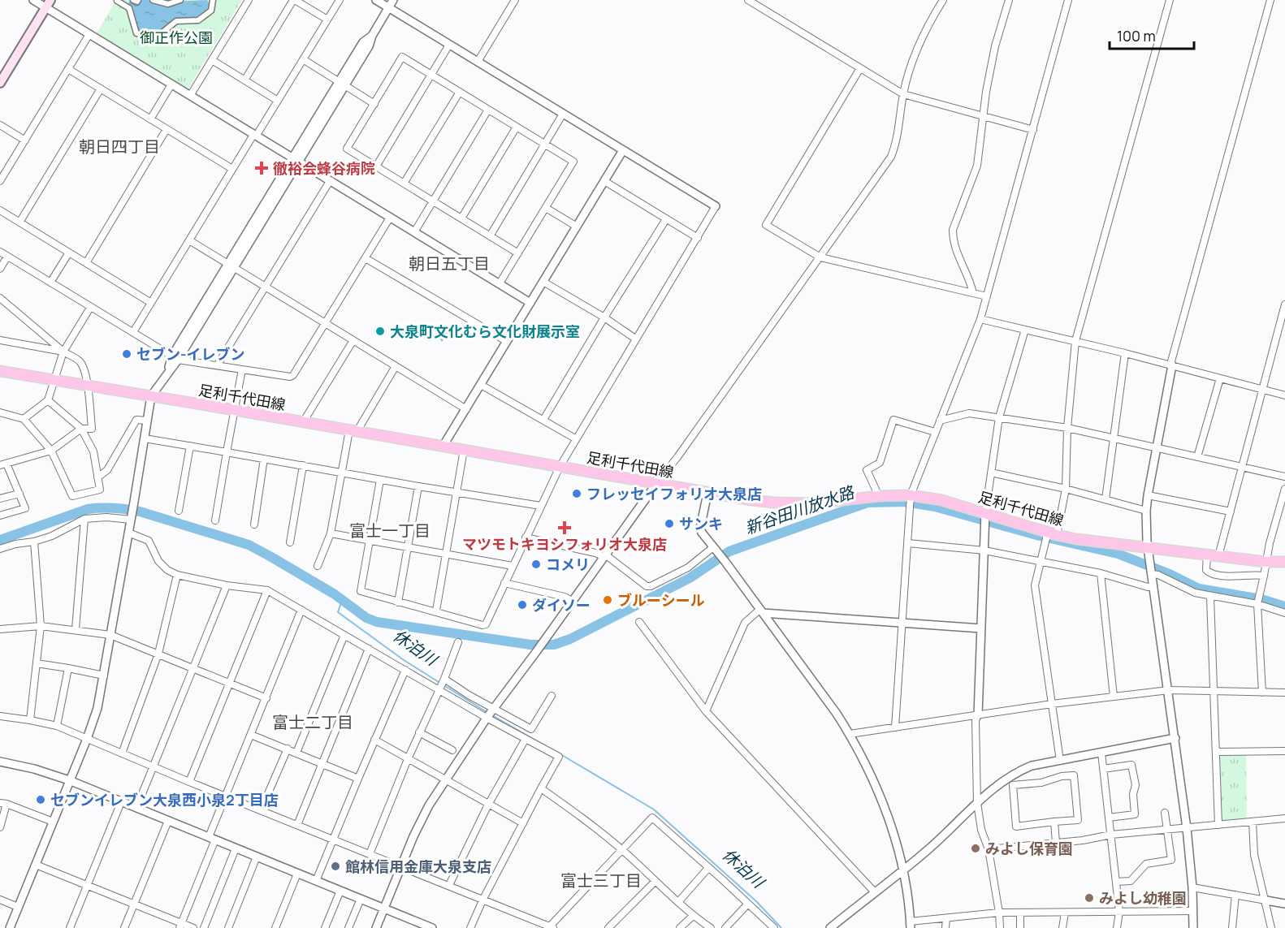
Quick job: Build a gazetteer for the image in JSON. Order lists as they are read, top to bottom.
{
  "streets": {
    "main road": ["足利千代田線"]
  },
  "districts": [
    "朝日四丁目",
    "朝日五丁目",
    "富士一丁目",
    "富士二丁目",
    "富士三丁目"
  ],
  "water": ["新谷田川放水路", "休泊川"],
  "parks": ["御正作公園"],
  "places": {
    "health": ["徹裕会蜂谷病院", "マツモトキヨシフォリオ大泉店"],
    "other": [
      "大泉町文化むら文化財展示室",
      "セブン-イレブン",
      "フレッセイフォリオ大泉店",
      "サンキ",
      "コメリ",
      "ブルーシール",
      "ダイソー",
      "セブンイレブン大泉西小泉2丁目店",
      "みよし保育園",
      "館林信用金庫大泉支店",
      "みよし幼稚園"
    ]
  },
  "scale_bar": "100 m"
}
